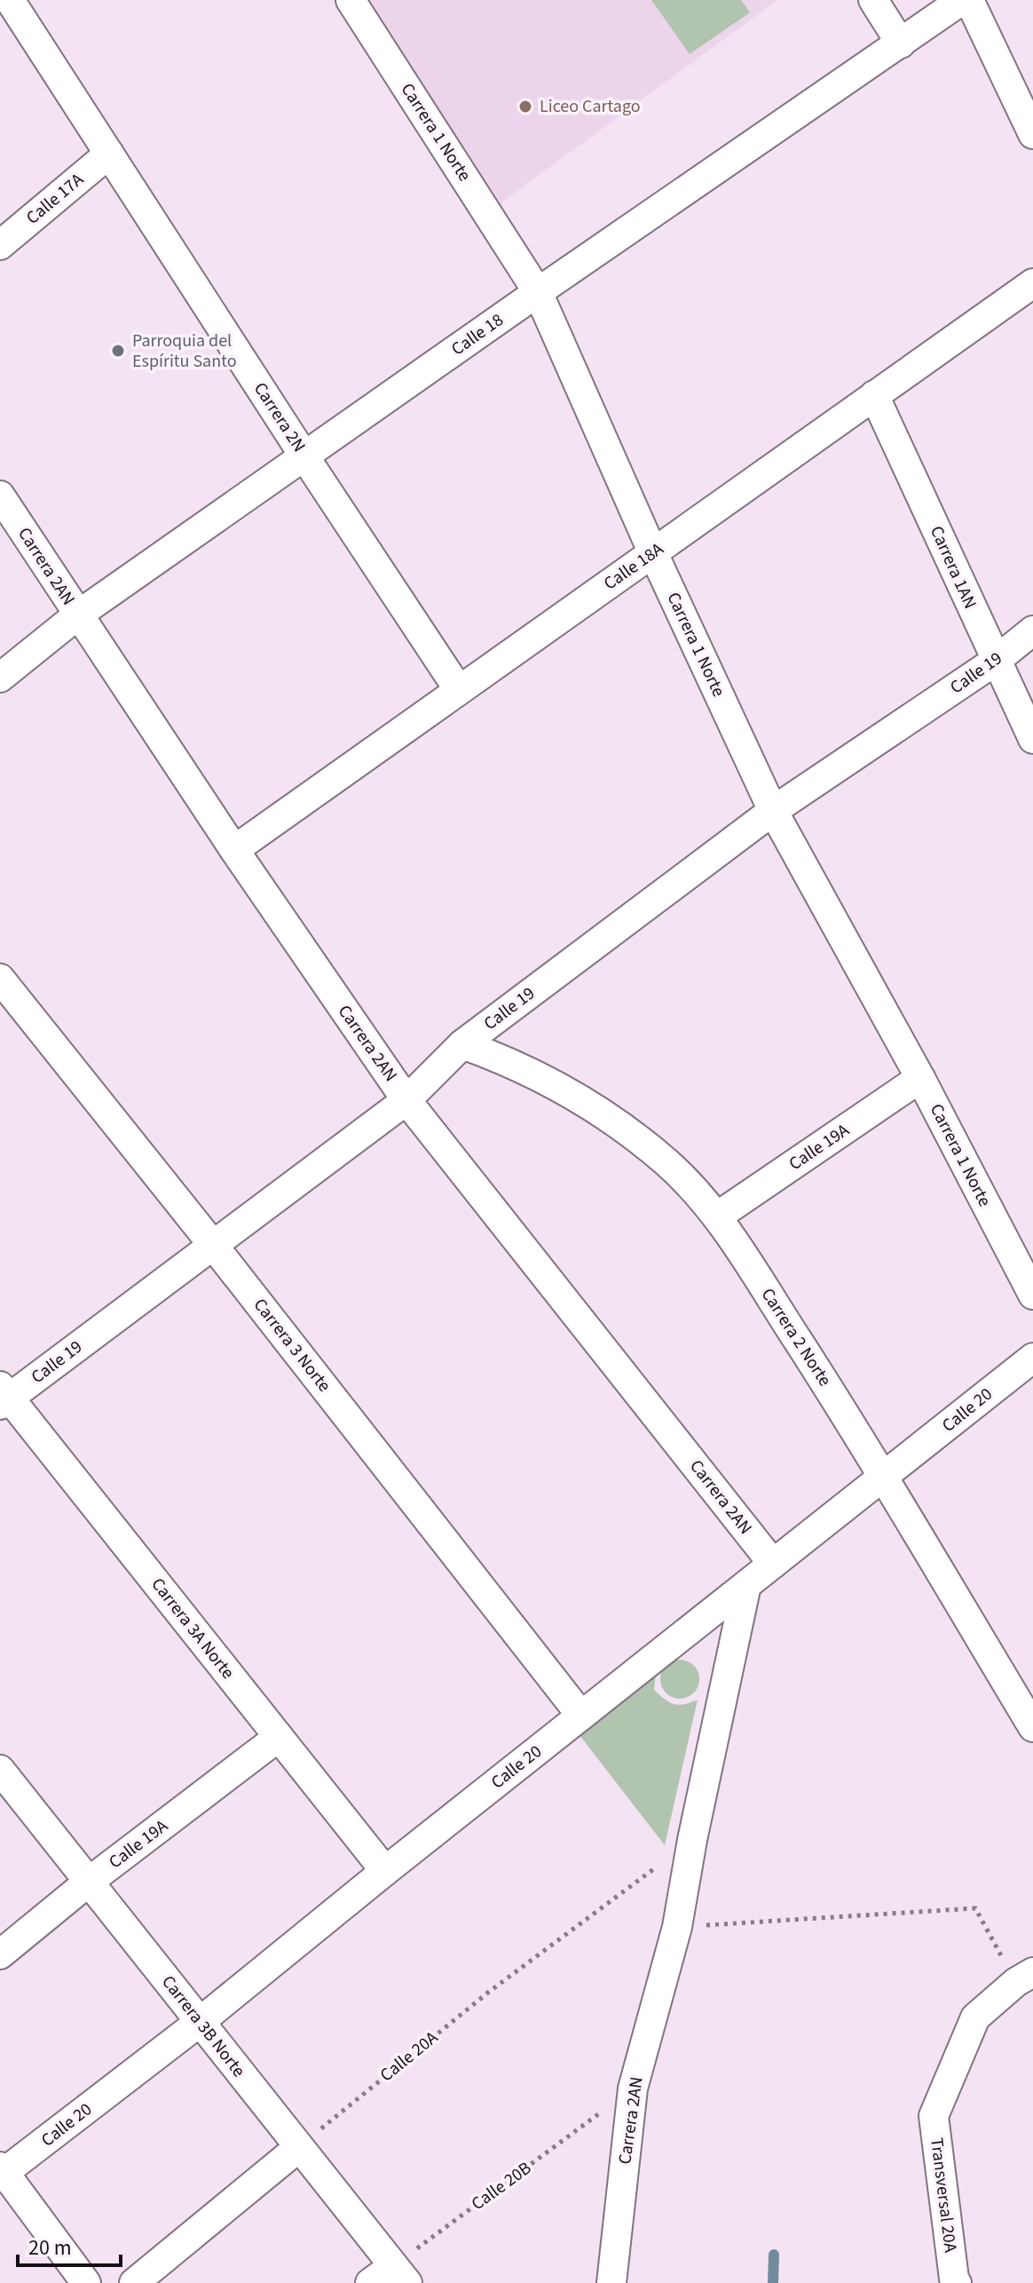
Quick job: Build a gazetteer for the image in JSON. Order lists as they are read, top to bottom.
{
  "streets": {
    "street": [
      "Carrera 1 Norte",
      "Calle 17A",
      "Calle 18",
      "Carrera 2N",
      "Carrera 2AN",
      "Calle 18A",
      "Carrera 1AN",
      "Calle 19",
      "Calle 19A",
      "Carrera 2 Norte",
      "Carrera 3 Norte",
      "Calle 20",
      "Carrera 3A Norte",
      "Carrera 3B Norte",
      "Transversal 20A"
    ],
    "path": ["Calle 20A", "Calle 20B"]
  },
  "crossings": [
    ["Carrera 1 Norte", "Calle 18"],
    ["Carrera 1 Norte", "Calle 18A"],
    ["Carrera 1 Norte", "Calle 19"],
    ["Carrera 1 Norte", "Calle 19A"],
    ["Calle 17A", "Carrera 2N"],
    ["Calle 18", "Carrera 2N"],
    ["Calle 18", "Carrera 2AN"],
    ["Carrera 2N", "Calle 18A"],
    ["Carrera 2AN", "Calle 18A"],
    ["Carrera 2AN", "Calle 19"],
    ["Carrera 2AN", "Calle 20"],
    ["Carrera 2AN", "Calle 20A"],
    ["Carrera 2AN", "Calle 20B"],
    ["Calle 18A", "Carrera 1AN"],
    ["Carrera 1AN", "Calle 19"],
    ["Calle 19", "Carrera 2 Norte"],
    ["Calle 19", "Carrera 3 Norte"],
    ["Calle 19", "Carrera 3A Norte"],
    ["Calle 19A", "Carrera 2 Norte"],
    ["Calle 19A", "Carrera 3A Norte"],
    ["Calle 19A", "Carrera 3B Norte"],
    ["Carrera 2 Norte", "Calle 20"],
    ["Carrera 3 Norte", "Calle 20"],
    ["Calle 20", "Carrera 3A Norte"],
    ["Calle 20", "Carrera 3B Norte"],
    ["Carrera 3B Norte", "Calle 20A"],
    ["Carrera 3B Norte", "Calle 20B"]
  ],
  "places": ["Liceo Cartago", "Parroquia del Espíritu Santo"],
  "scale_bar": "20 m"
}
